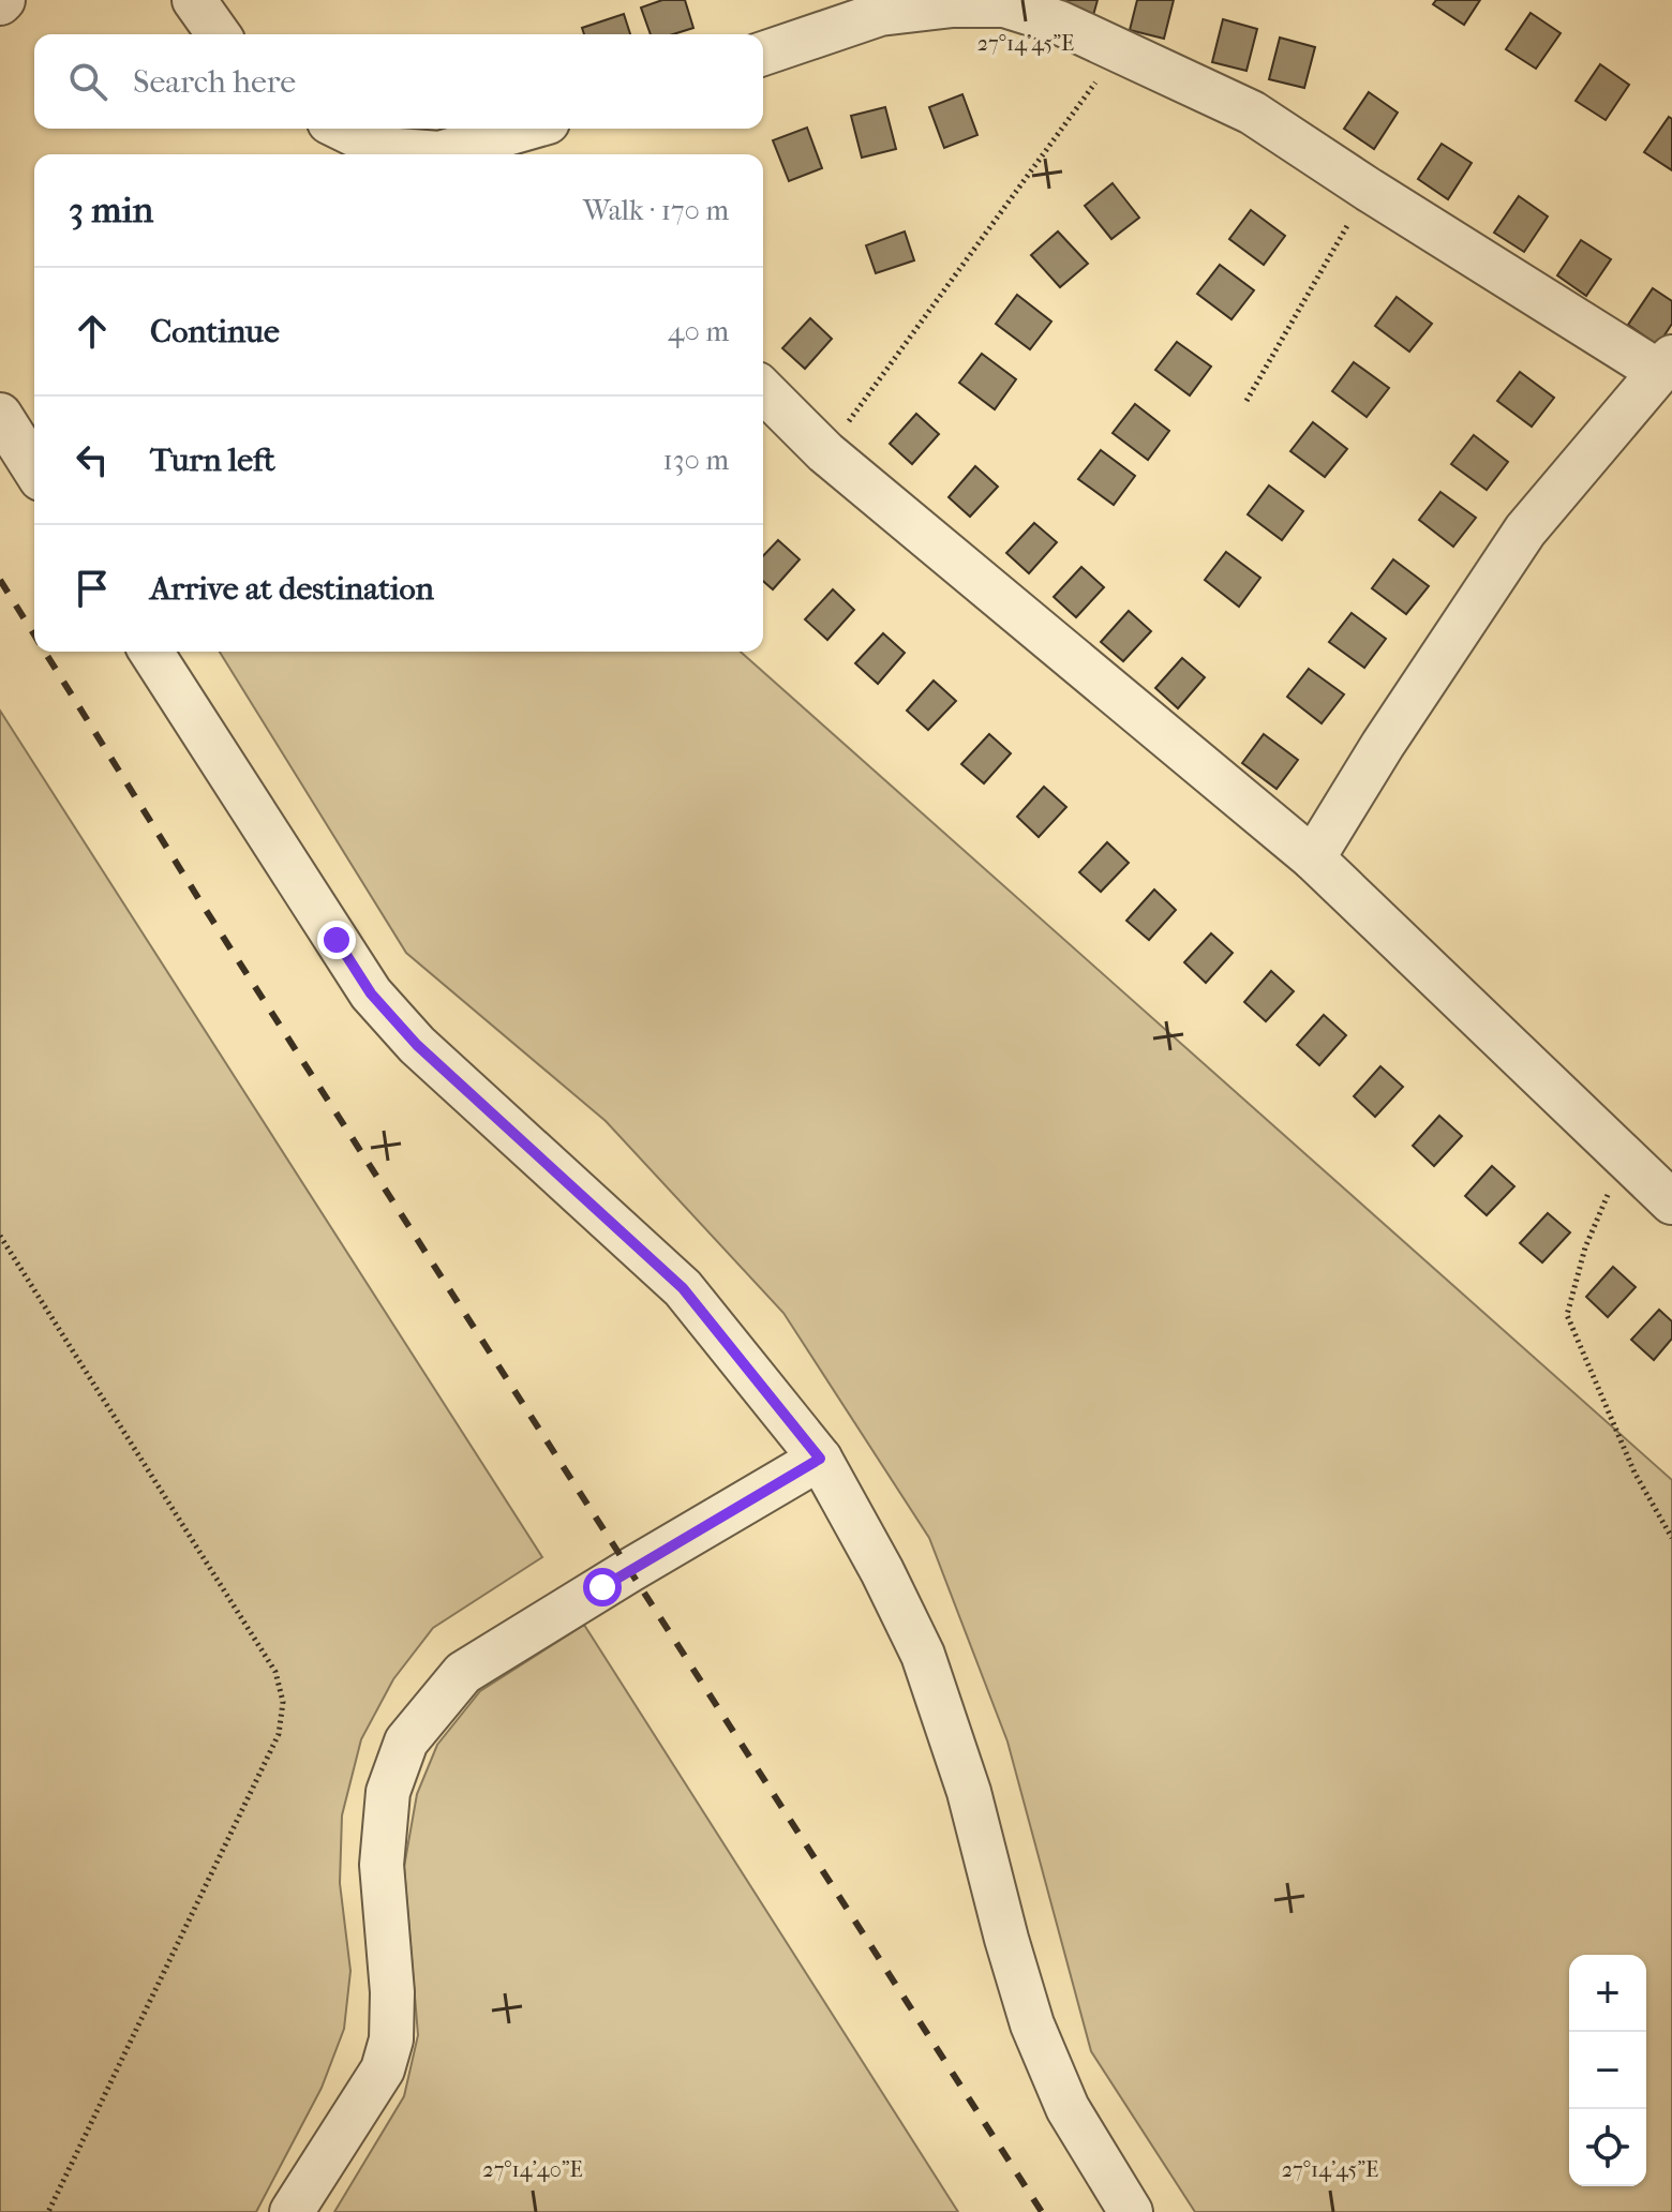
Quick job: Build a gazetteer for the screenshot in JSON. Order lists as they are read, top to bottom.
{
  "page": {
    "search": "Search here",
    "heading": ["3 min", "Walk · 170 m"],
    "list": [
      ["Continue", "40 m"],
      ["Turn left", "130 m"],
      "Arrive at destination"
    ],
    "map_buttons": ["+", "−"]
  },
  "coordinates": ["27°14'45\"E", "27°14'40\"E"]
}
